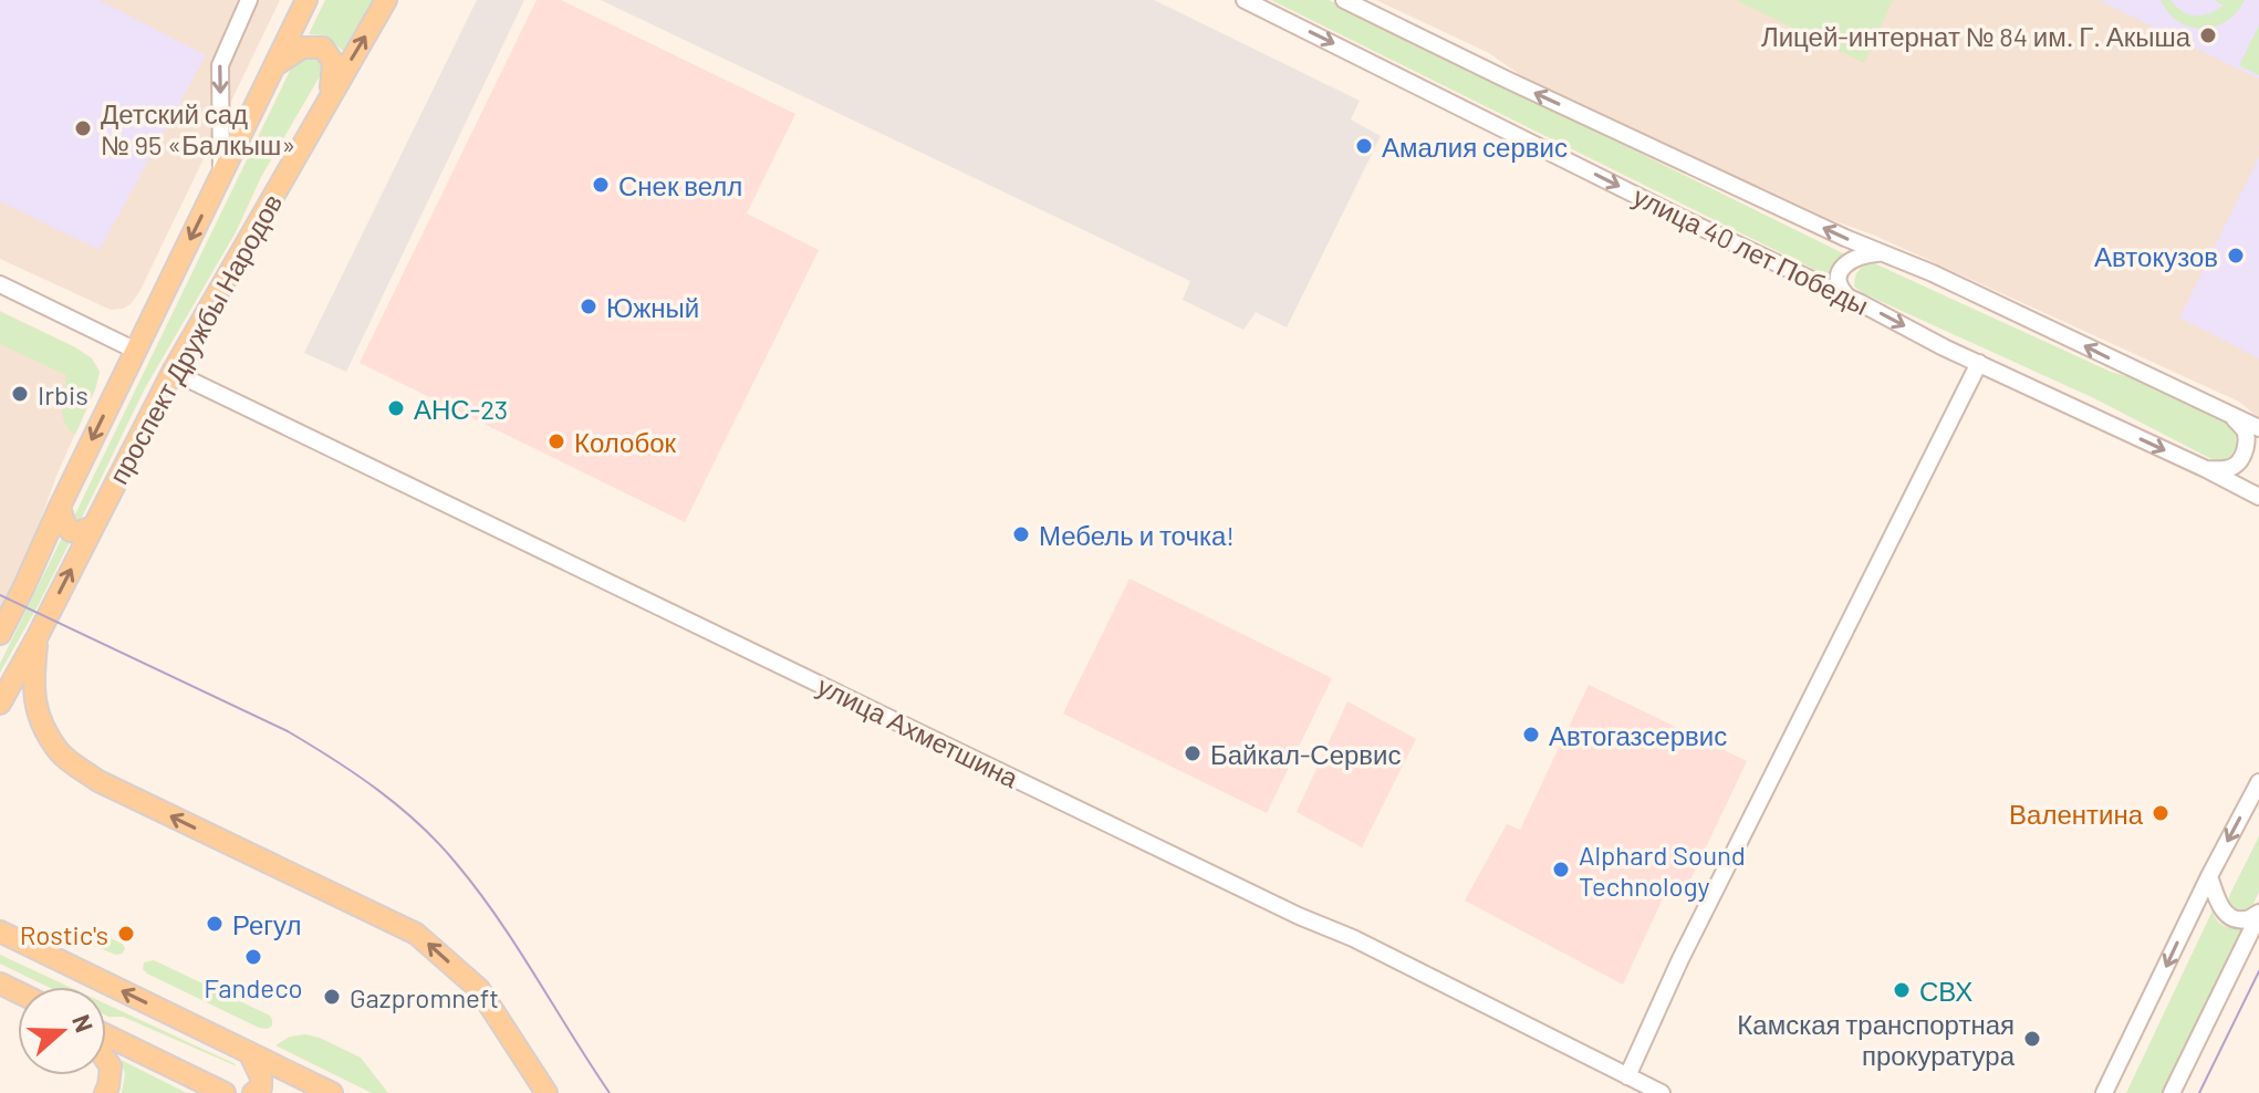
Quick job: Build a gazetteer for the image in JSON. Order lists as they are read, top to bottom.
{
  "streets": {
    "main road": ["проспект Дружбы Народов"],
    "street": ["улица 40 лет Победы", "улица Ахметшина"]
  },
  "crossings": [
    ["проспект Дружбы Народов", "улица Ахметшина"]
  ],
  "places": [
    "Лицей-интернат № 84 им. Г. Акыша",
    "Детский сад № 95 «Балкыш»",
    "Амалия сервис",
    "Снек велл",
    "Автокузов",
    "Южный",
    "Irbis",
    "АНС-23",
    "Колобок",
    "Мебель и точка!",
    "Автогазсервис",
    "Байкал-Сервис",
    "Валентина",
    "Alphard Sound Technology",
    "Регул",
    "Rostic's",
    "Fandeco",
    "СВХ",
    "Gazpromneft",
    "Камская транспортная прокуратура"
  ],
  "north": "right"
}
